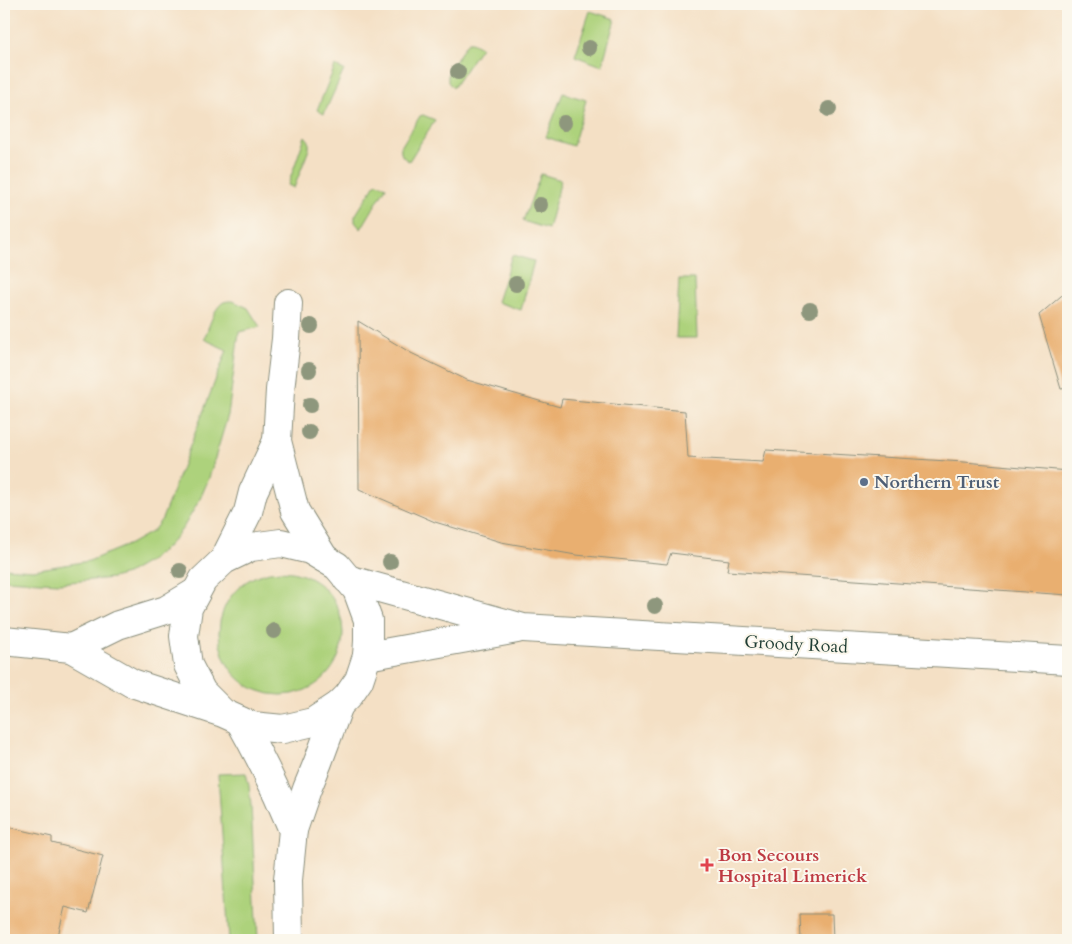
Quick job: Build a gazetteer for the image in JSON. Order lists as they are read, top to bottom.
{
  "streets": {
    "street": ["Groody Road"]
  },
  "places": {
    "other": ["Northern Trust"],
    "health": ["Bon Secours Hospital Limerick"]
  }
}
